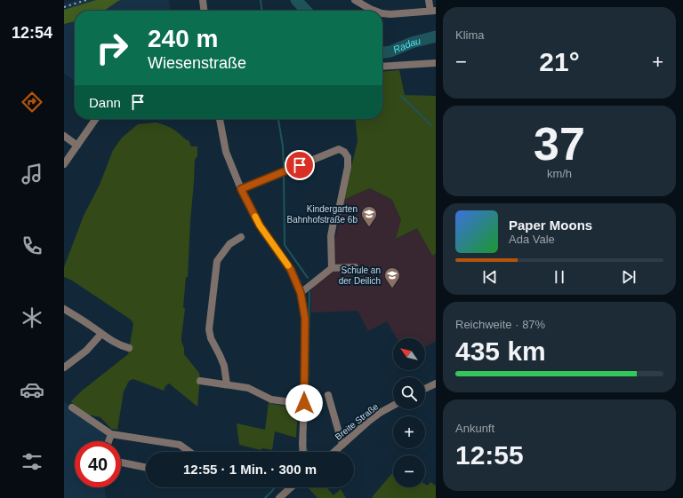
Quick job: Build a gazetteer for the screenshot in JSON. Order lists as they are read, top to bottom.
{
  "streets": {
    "street": ["Breite Straße"]
  },
  "water": ["Radau"],
  "places": {
    "school or university": ["Kindergarten Bahnhofstraße 6b", "Schule an der Deilich"]
  },
  "north": "top left",
  "page": {
    "tabs": "12:54",
    "tile": [
      "Klima",
      ["37", "km/h"],
      ["Reichweite · 87%", "435 km"],
      ["Ankunft", "12:55"]
    ],
    "turn": ["240 m", "Wiesenstraße"],
    "heat": ["−", "21°", "+"],
    "then": "Dann",
    "song": ["Paper Moons", "Ada Vale"],
    "map_buttons": ["+", "−"],
    "limit": "40",
    "trip": "12:55 · 1 Min. · 300 m"
  }
}
